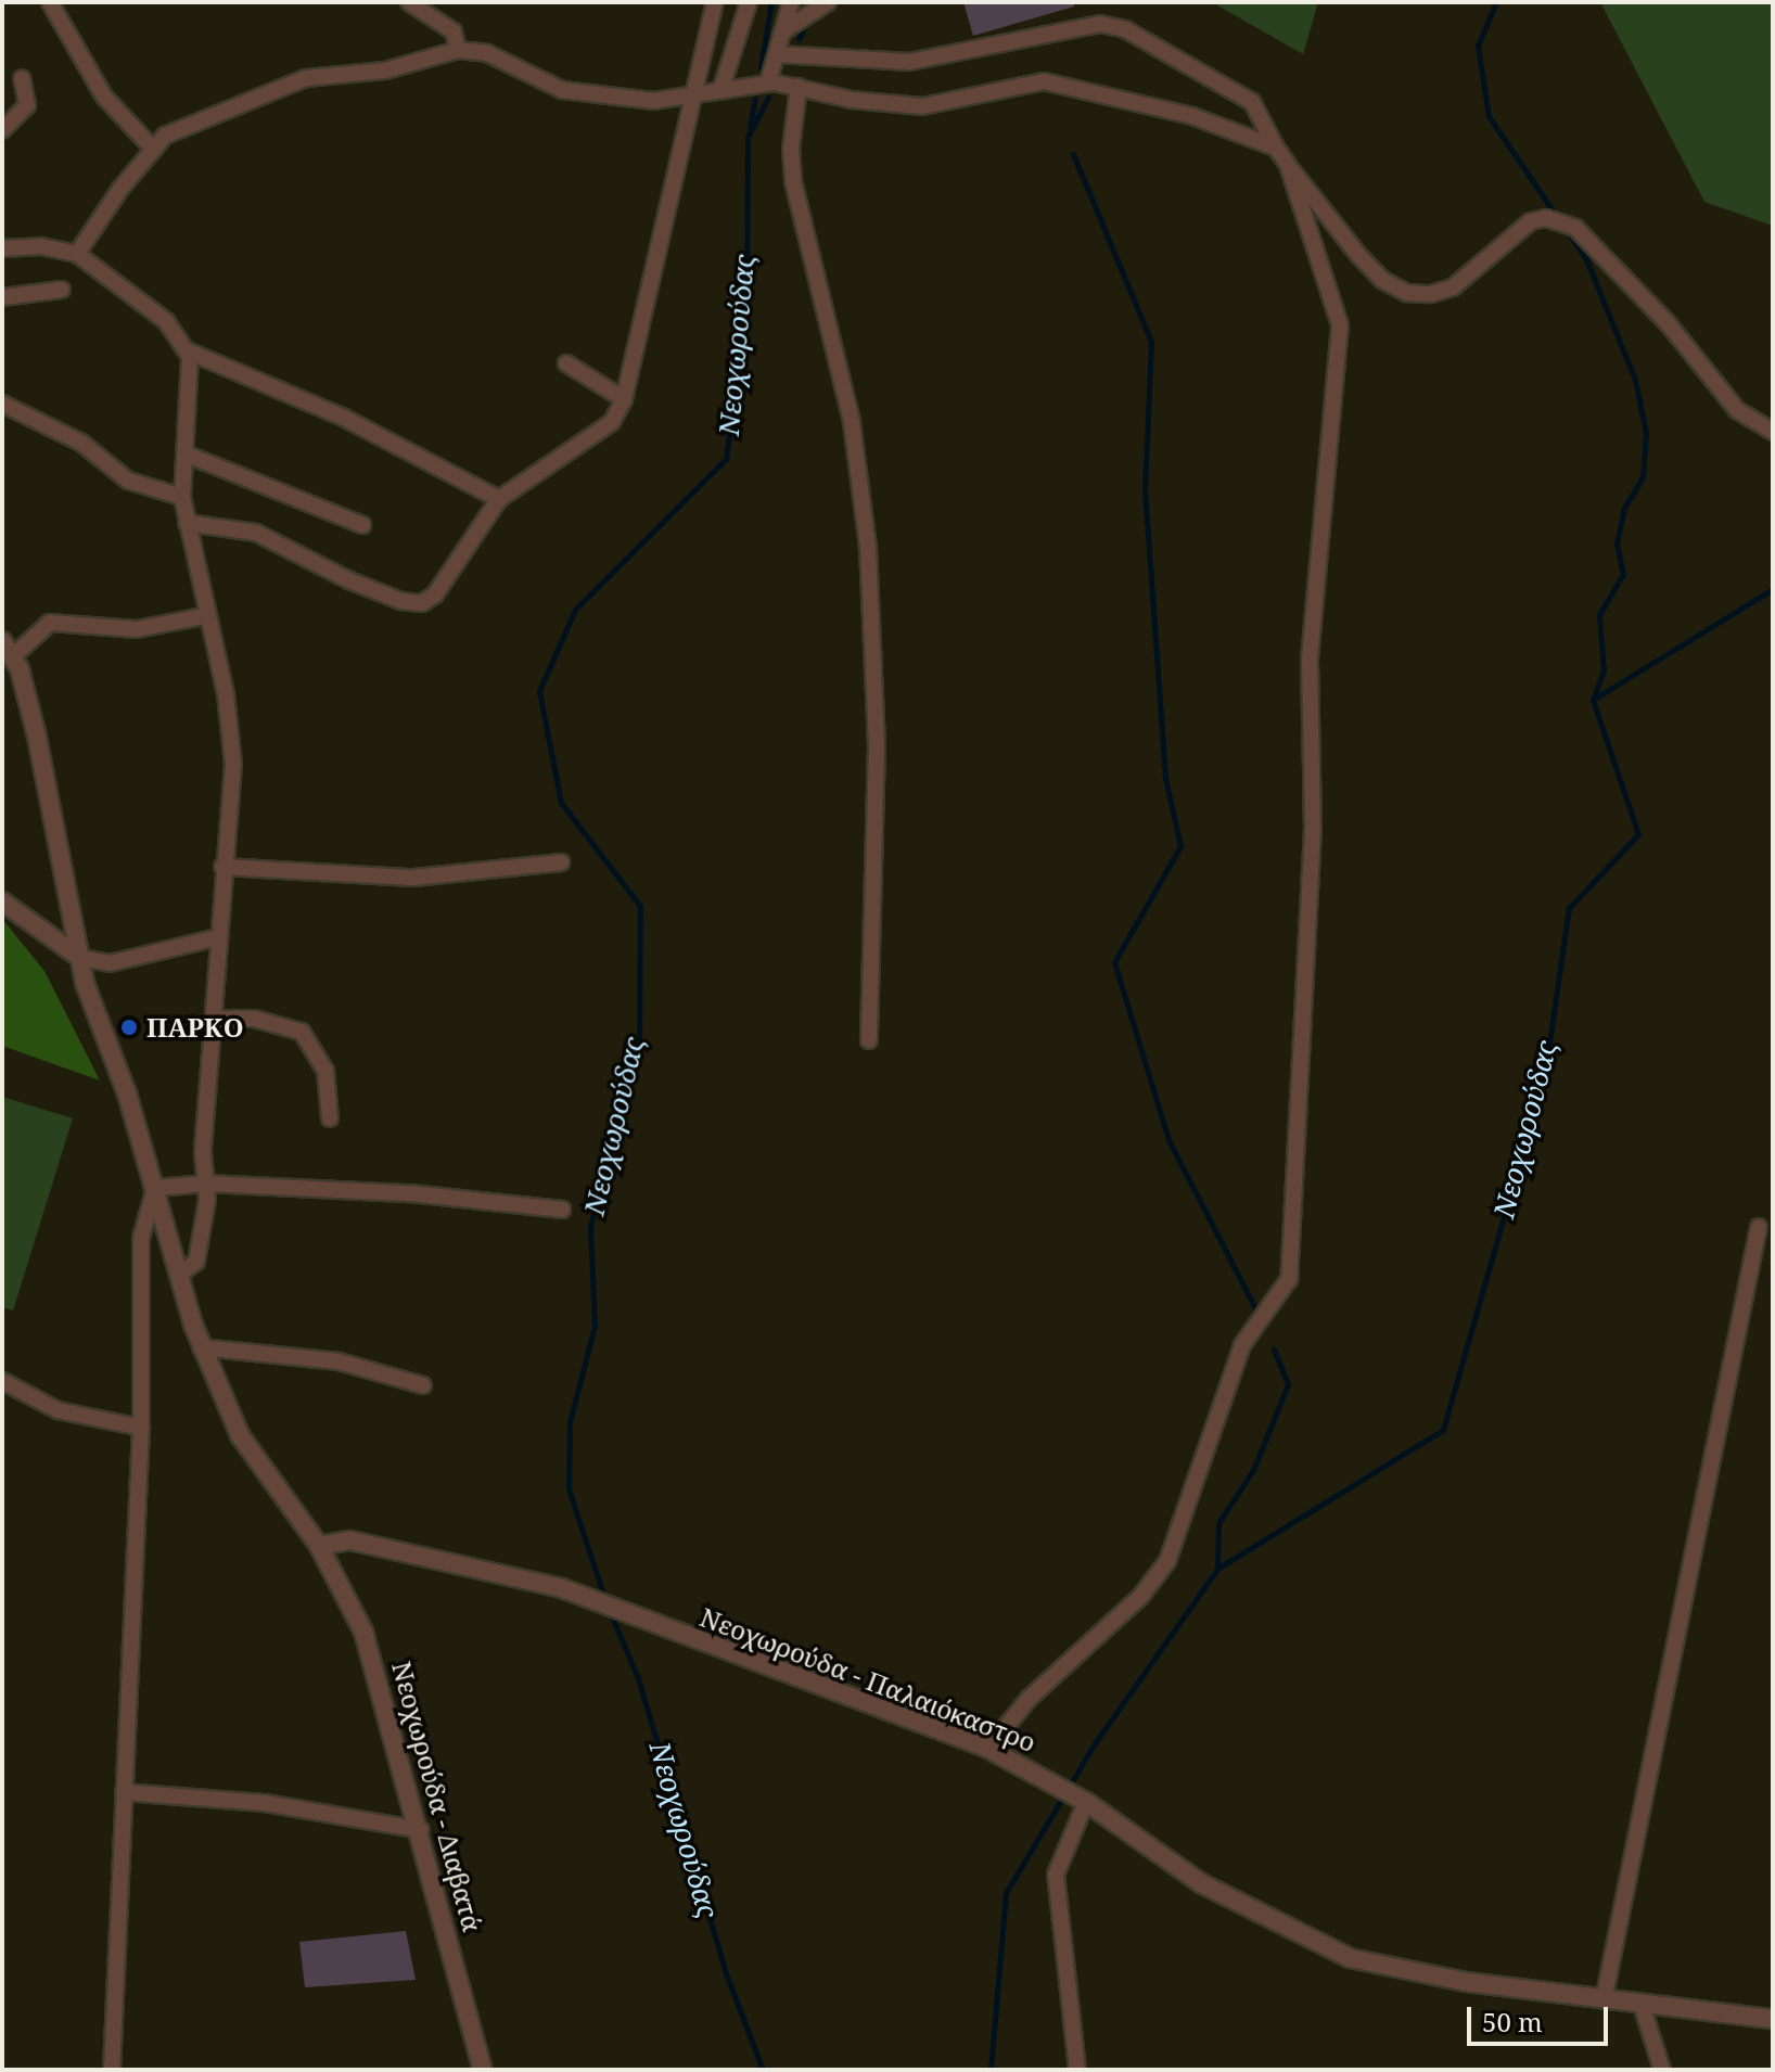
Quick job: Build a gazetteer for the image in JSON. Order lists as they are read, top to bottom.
{
  "streets": {
    "street": ["Νεοχωρούδα - Παλαιόκαστρο", "Νεοχωρούδα - Διαβατά"]
  },
  "crossings": [
    ["Νεοχωρούδα - Παλαιόκαστρο", "Νεοχωρούδα - Διαβατά"]
  ],
  "water": ["Νεοχωρούδας"],
  "places": ["ΠΑΡΚΟ"],
  "scale_bar": "50 m"
}
